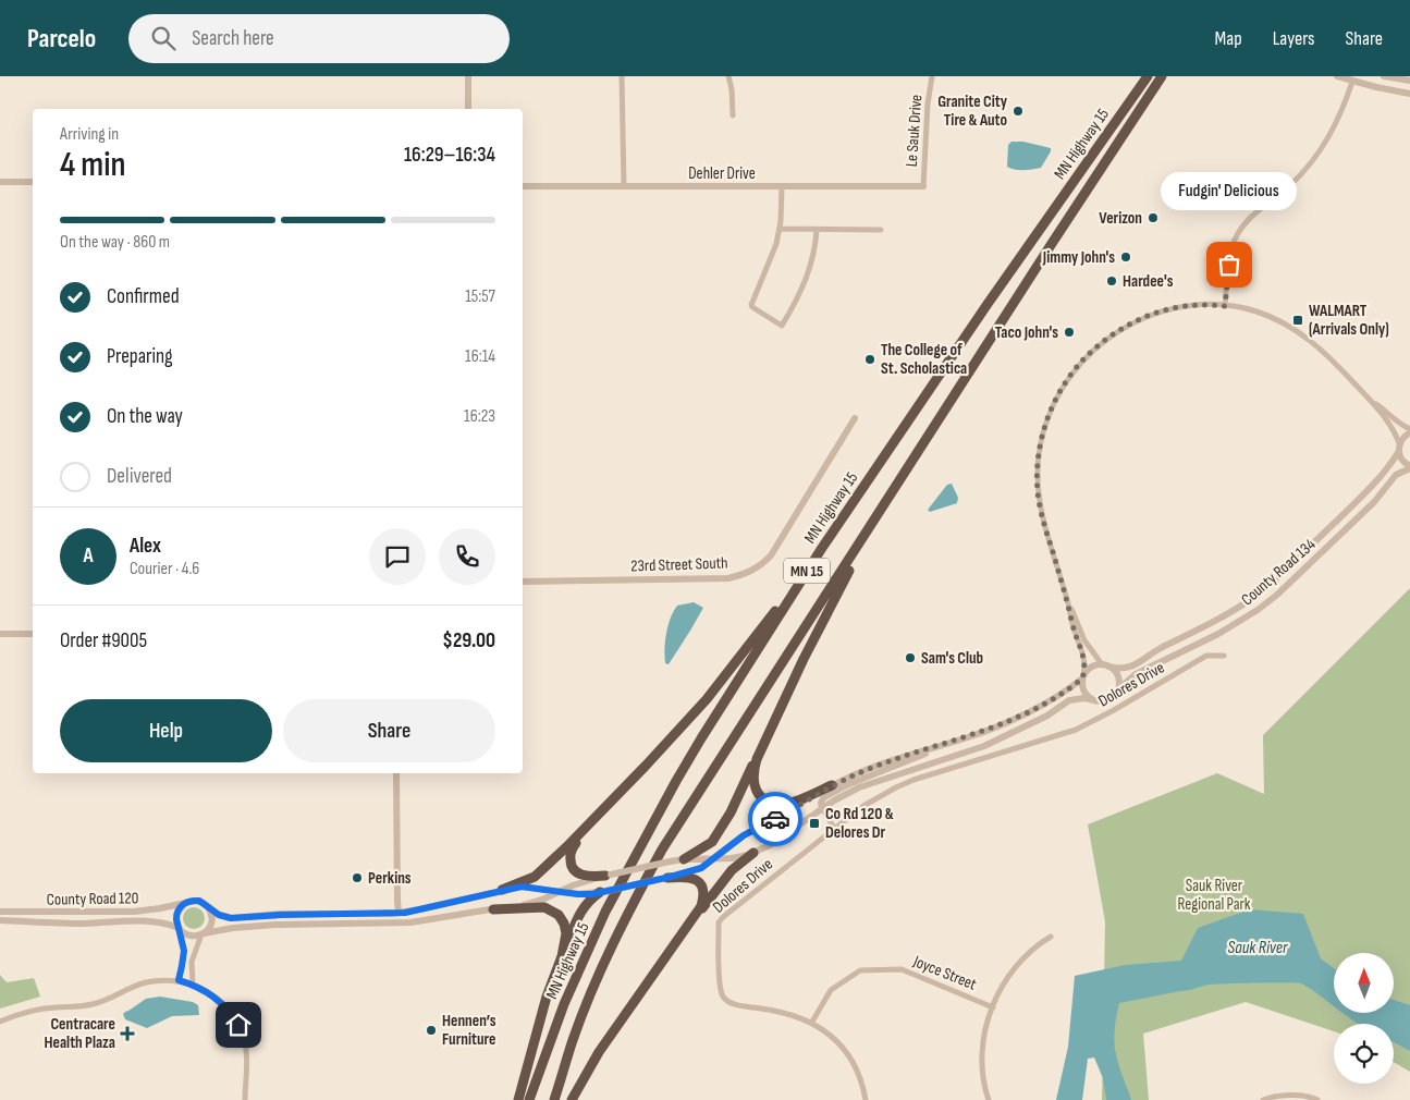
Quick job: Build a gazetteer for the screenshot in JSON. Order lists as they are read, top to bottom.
{
  "streets": {
    "highway": ["MN Highway 15", "MN 15"],
    "street": [
      "Le Sauk Drive",
      "Dehler Drive",
      "23rd Street South",
      "County Road 134",
      "Dolores Drive",
      "County Road 120",
      "Joyce Street"
    ]
  },
  "crossings": [
    ["Le Sauk Drive", "Dehler Drive"],
    ["Dolores Drive", "Joyce Street"]
  ],
  "water": ["Sauk River"],
  "parks": ["Sauk River Regional Park"],
  "places": {
    "other": [
      "Granite City Tire & Auto",
      "Verizon",
      "Jimmy John's",
      "Fudgin' Delicious",
      "Hardee's",
      "Taco John's",
      "The College of St. Scholastica",
      "Sam's Club",
      "Perkins",
      "Hennen’s Furniture"
    ],
    "transit": ["WALMART (Arrivals Only)", "Co Rd 120 & Delores Dr"],
    "health": ["Centracare Health Plaza"]
  },
  "north": "top",
  "page": {
    "header": "Parcelo",
    "search": "Search here",
    "nav": ["Map", "Layers", "Share"],
    "heading": ["4 min", "Arriving in", "16:29–16:34"],
    "panel": [
      "Alex",
      "Courier · 4.6",
      "Order #9005",
      "$29.00"
    ],
    "bubble": "Fudgin' Delicious",
    "bar": "On the way · 860 m",
    "list": [
      ["Confirmed", "15:57"],
      ["Preparing", "16:14"],
      ["On the way", "16:23"],
      "Delivered"
    ],
    "round": "A",
    "buttons": ["Help", "Share"]
  }
}
